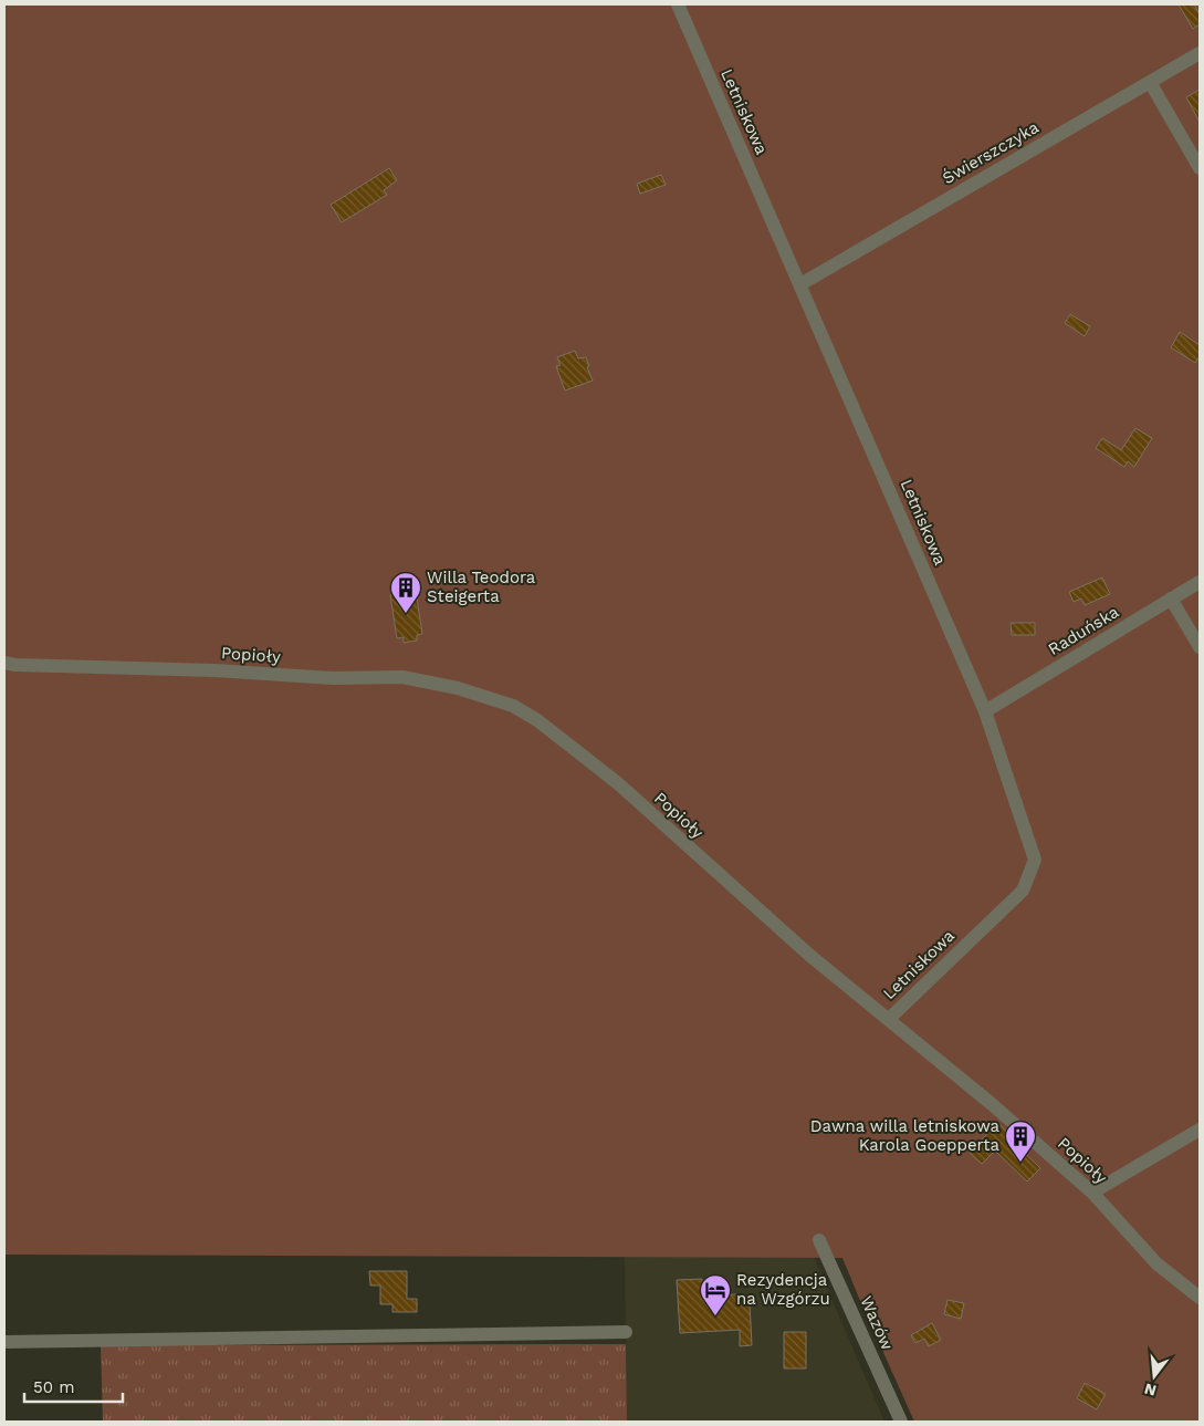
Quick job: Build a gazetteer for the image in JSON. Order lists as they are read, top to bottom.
{
  "streets": {
    "street": [
      "Letniskowa",
      "Świerszczyka",
      "Raduńska",
      "Popioły",
      "Wazów"
    ]
  },
  "crossings": [
    ["Letniskowa", "Świerszczyka"],
    ["Letniskowa", "Raduńska"],
    ["Letniskowa", "Popioły"]
  ],
  "places": {
    "building": ["Willa Teodora Steigerta", "Dawna willa letniskowa Karola Goepperta"],
    "hotel": ["Rezydencja na Wzgórzu"]
  },
  "scale_bar": "50 m",
  "north": "bottom"
}
